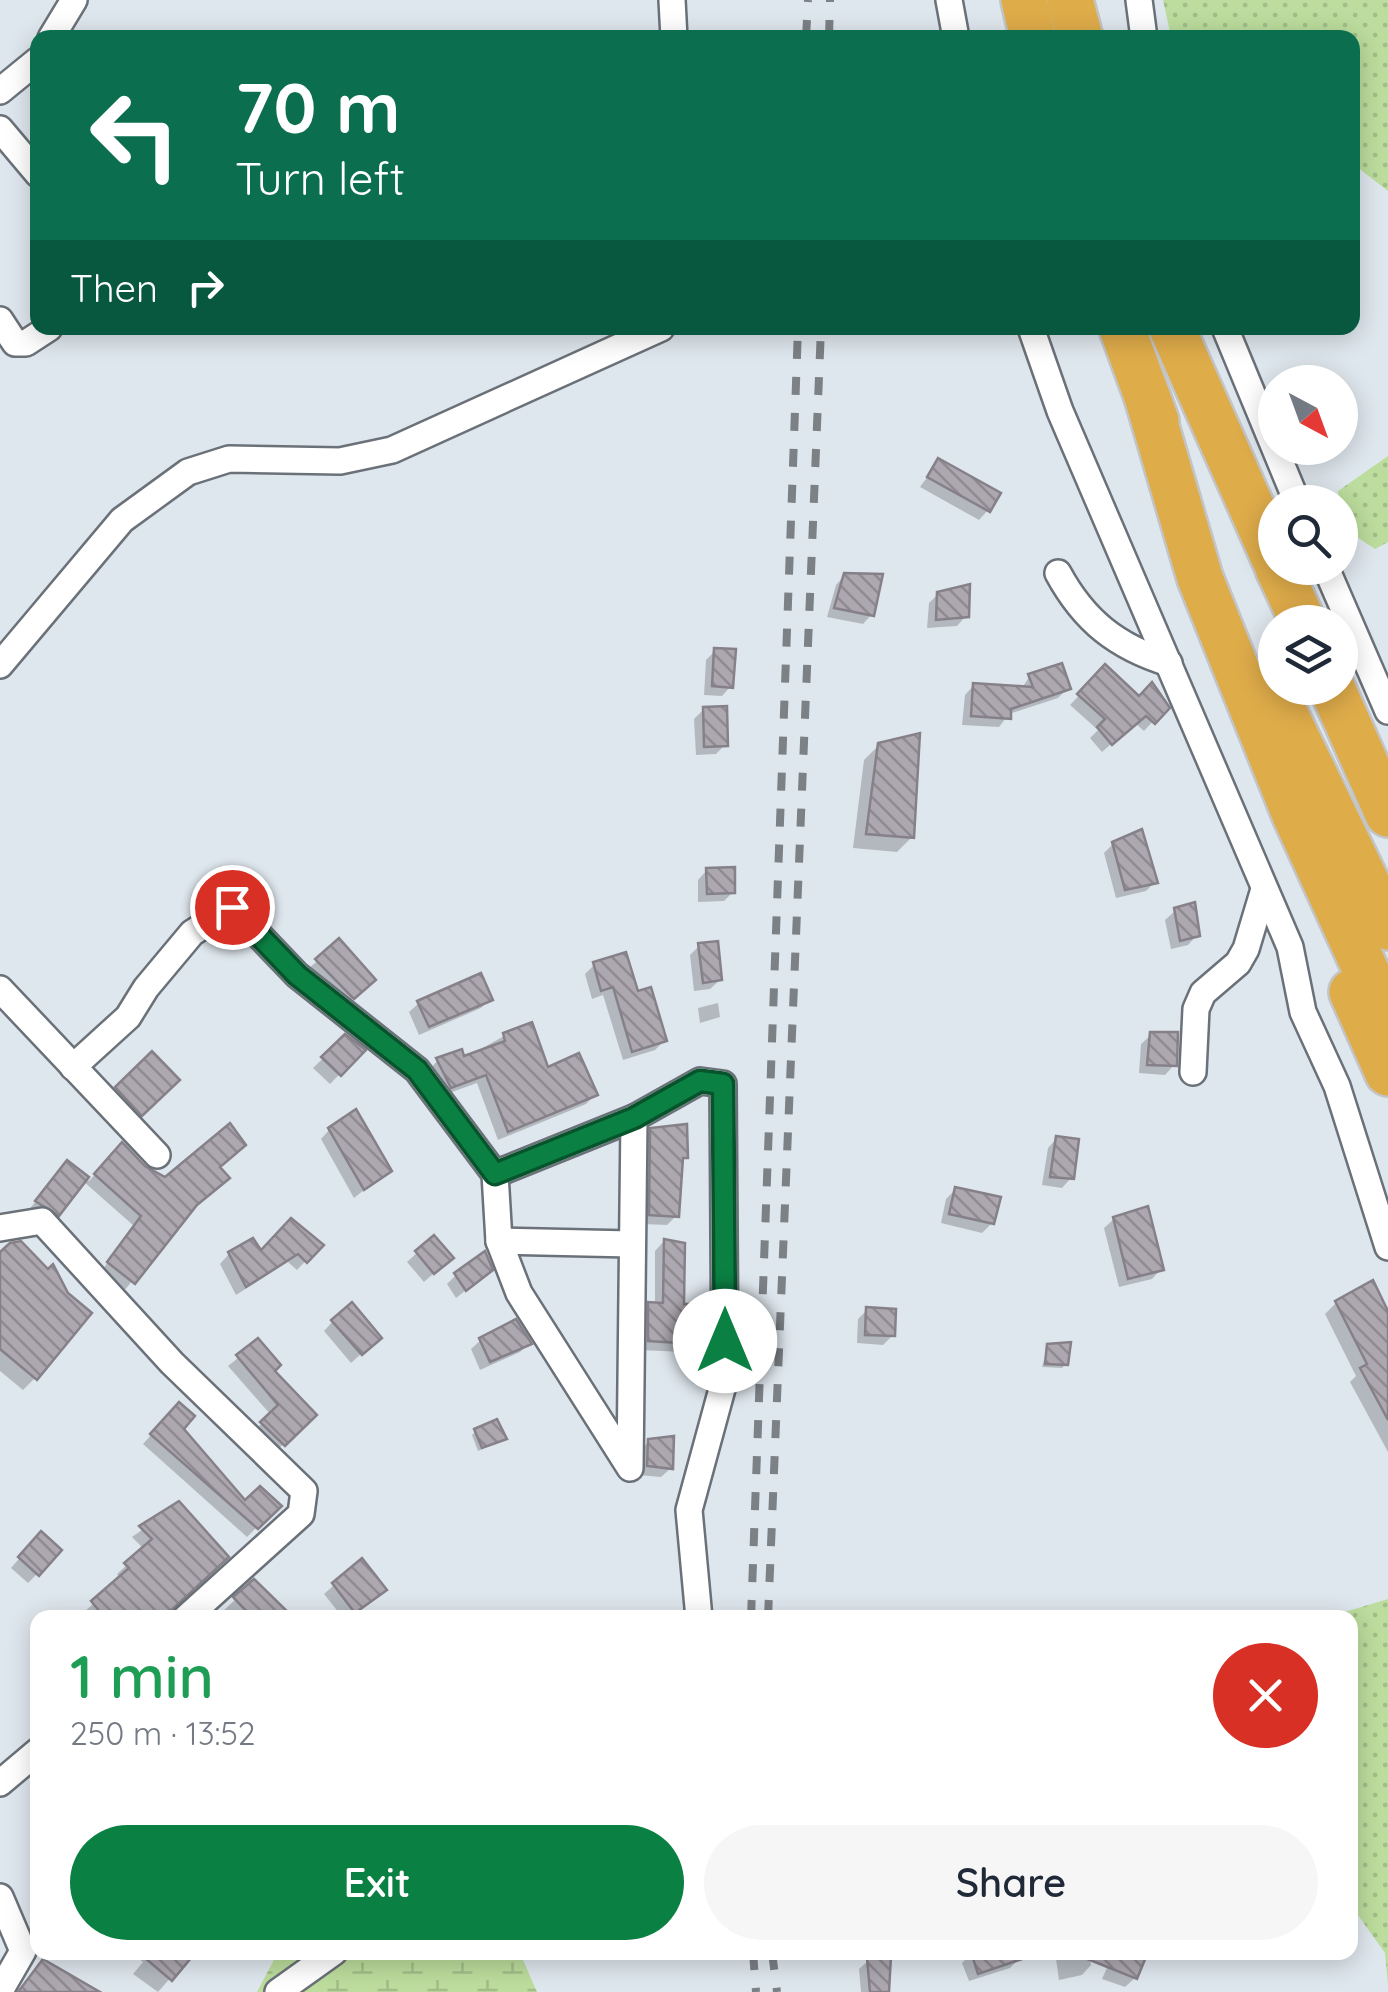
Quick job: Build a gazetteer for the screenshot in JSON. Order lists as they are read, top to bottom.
{
  "north": "bottom right",
  "page": {
    "turn": ["70 m", "Turn left"],
    "then": "Then",
    "heading": ["1 min", "250 m · 13:52"],
    "buttons": ["Exit", "Share"]
  }
}
